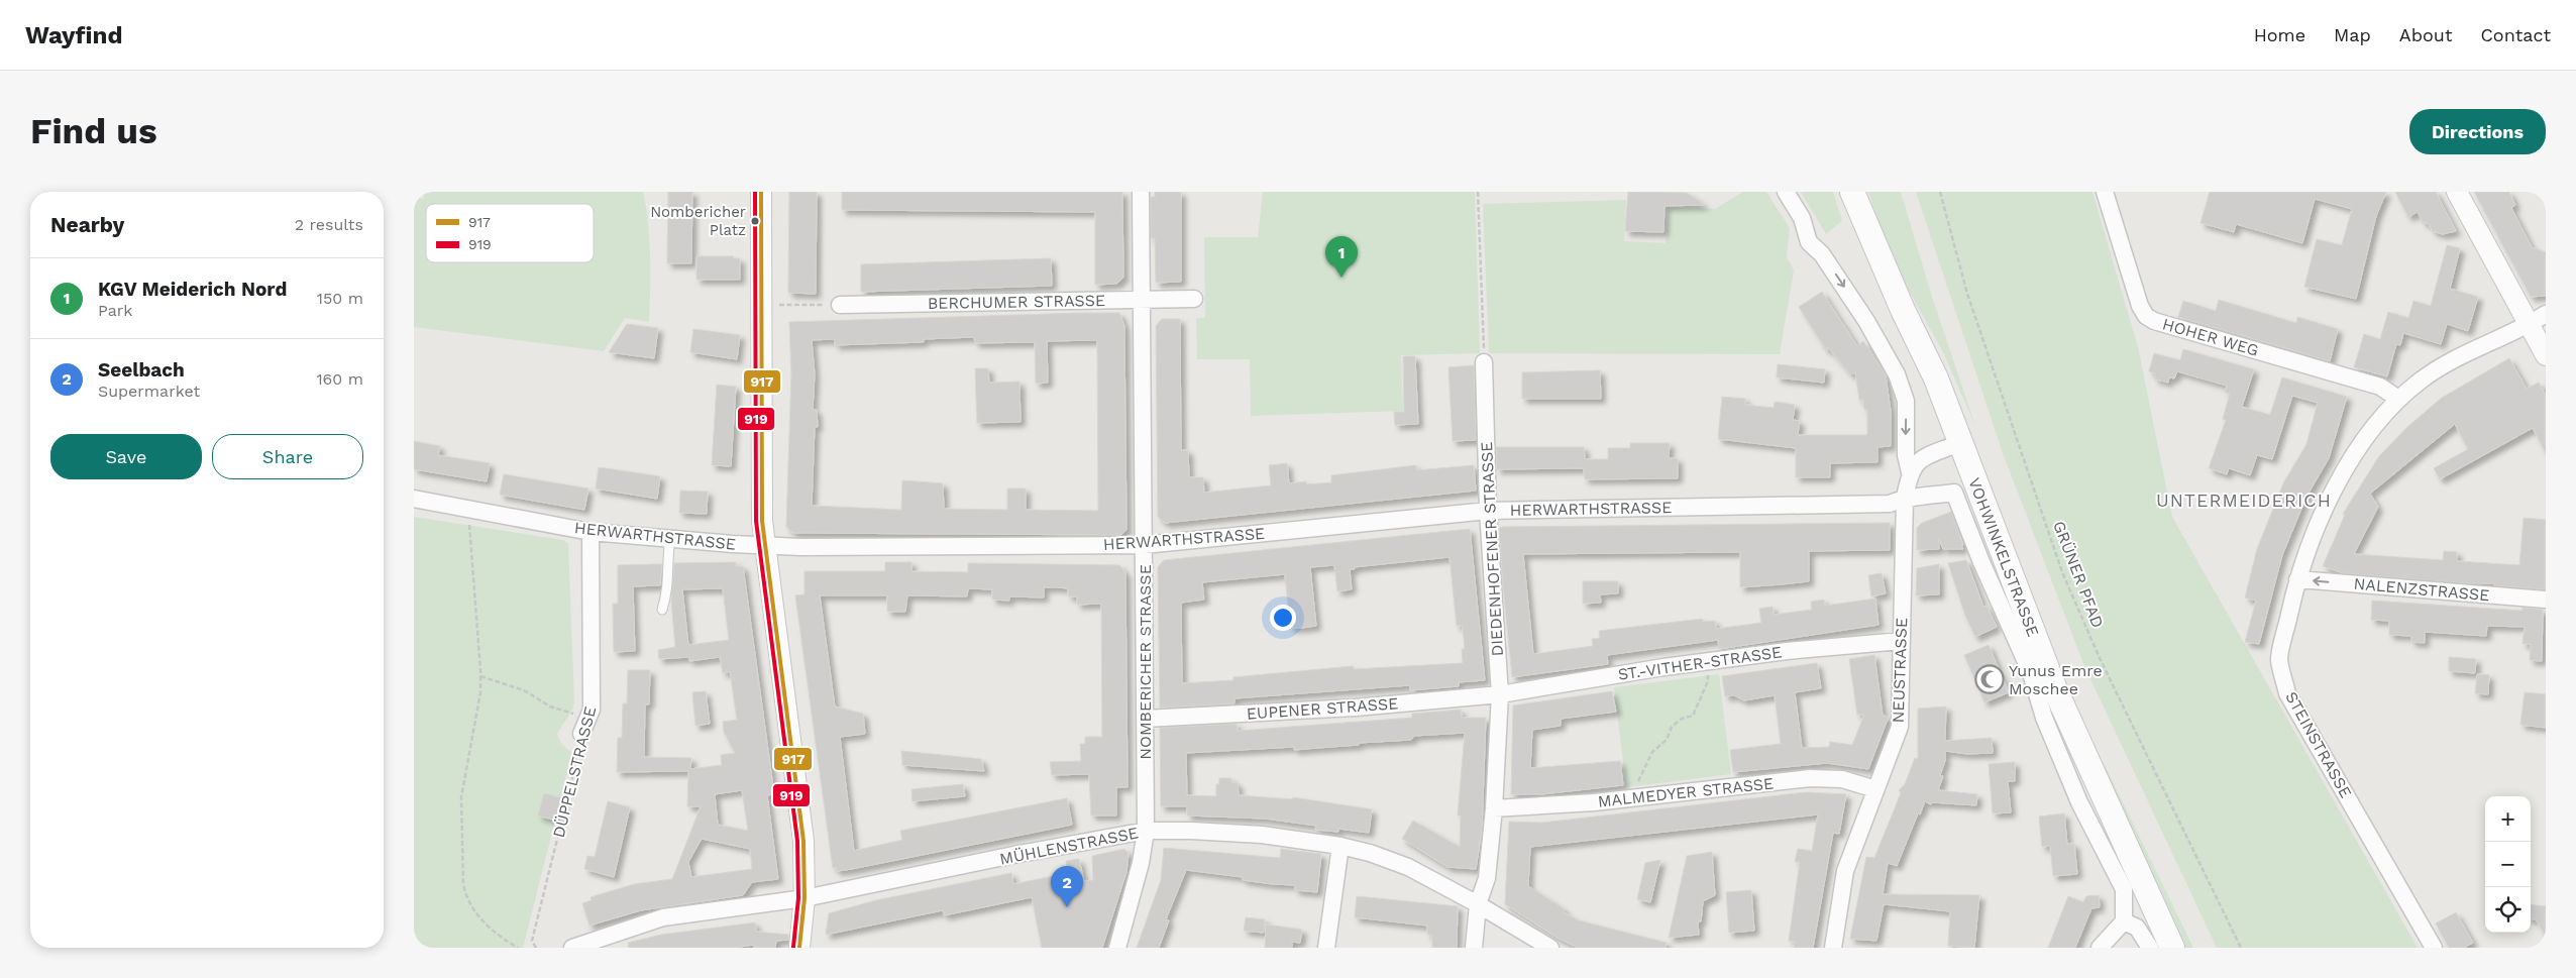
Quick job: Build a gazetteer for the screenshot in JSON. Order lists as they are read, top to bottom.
{
  "streets": {
    "main road": ["VOHWINKELSTRASSE"],
    "street": [
      "BERCHUMER STRASSE",
      "HOHER WEG",
      "HERWARTHSTRASSE",
      "DIEDENHOFENER STRASSE",
      "NALENZSTRASSE",
      "NOMBERICHER STRASSE",
      "ST.-VITHER-STRASSE",
      "NEUSTRASSE",
      "EUPENER STRASSE",
      "STEINSTRASSE",
      "DÜPPELSTRASSE",
      "MALMEDYER STRASSE",
      "MÜHLENSTRASSE"
    ],
    "path": ["GRÜNER PFAD"]
  },
  "crossings": [
    ["BERCHUMER STRASSE", "NOMBERICHER STRASSE"],
    ["HOHER WEG", "STEINSTRASSE"],
    ["HERWARTHSTRASSE", "DIEDENHOFENER STRASSE"],
    ["HERWARTHSTRASSE", "NOMBERICHER STRASSE"],
    ["HERWARTHSTRASSE", "NEUSTRASSE"],
    ["HERWARTHSTRASSE", "DÜPPELSTRASSE"],
    ["DIEDENHOFENER STRASSE", "ST.-VITHER-STRASSE"],
    ["DIEDENHOFENER STRASSE", "EUPENER STRASSE"],
    ["DIEDENHOFENER STRASSE", "MALMEDYER STRASSE"],
    ["DIEDENHOFENER STRASSE", "MÜHLENSTRASSE"],
    ["NALENZSTRASSE", "STEINSTRASSE"],
    ["NOMBERICHER STRASSE", "EUPENER STRASSE"],
    ["NOMBERICHER STRASSE", "MÜHLENSTRASSE"],
    ["ST.-VITHER-STRASSE", "NEUSTRASSE"],
    ["ST.-VITHER-STRASSE", "EUPENER STRASSE"],
    ["NEUSTRASSE", "MALMEDYER STRASSE"]
  ],
  "one_way": ["NALENZSTRASSE"],
  "districts": ["UNTERMEIDERICH"],
  "places": {
    "other": ["Nombericher Platz"],
    "mosque": ["Yunus Emre Moschee"]
  },
  "lines": ["transit line 917", "transit line 919"],
  "legend": ["917", "919"],
  "page": {
    "header": "Wayfind",
    "nav": [
      "Home",
      "Map",
      "About",
      "Contact"
    ],
    "buttons": [
      "Directions",
      ["Save", "Share"]
    ],
    "title": "Find us",
    "heading": ["Nearby", "2 results"],
    "pins": ["1", "2"],
    "list": [
      {
        "mark": "1",
        "name": "KGV Meiderich Nord",
        "note": "Park",
        "value": "150 m"
      },
      {
        "mark": "2",
        "name": "Seelbach",
        "note": "Supermarket",
        "value": "160 m"
      }
    ],
    "map_buttons": ["+", "−"]
  }
}
